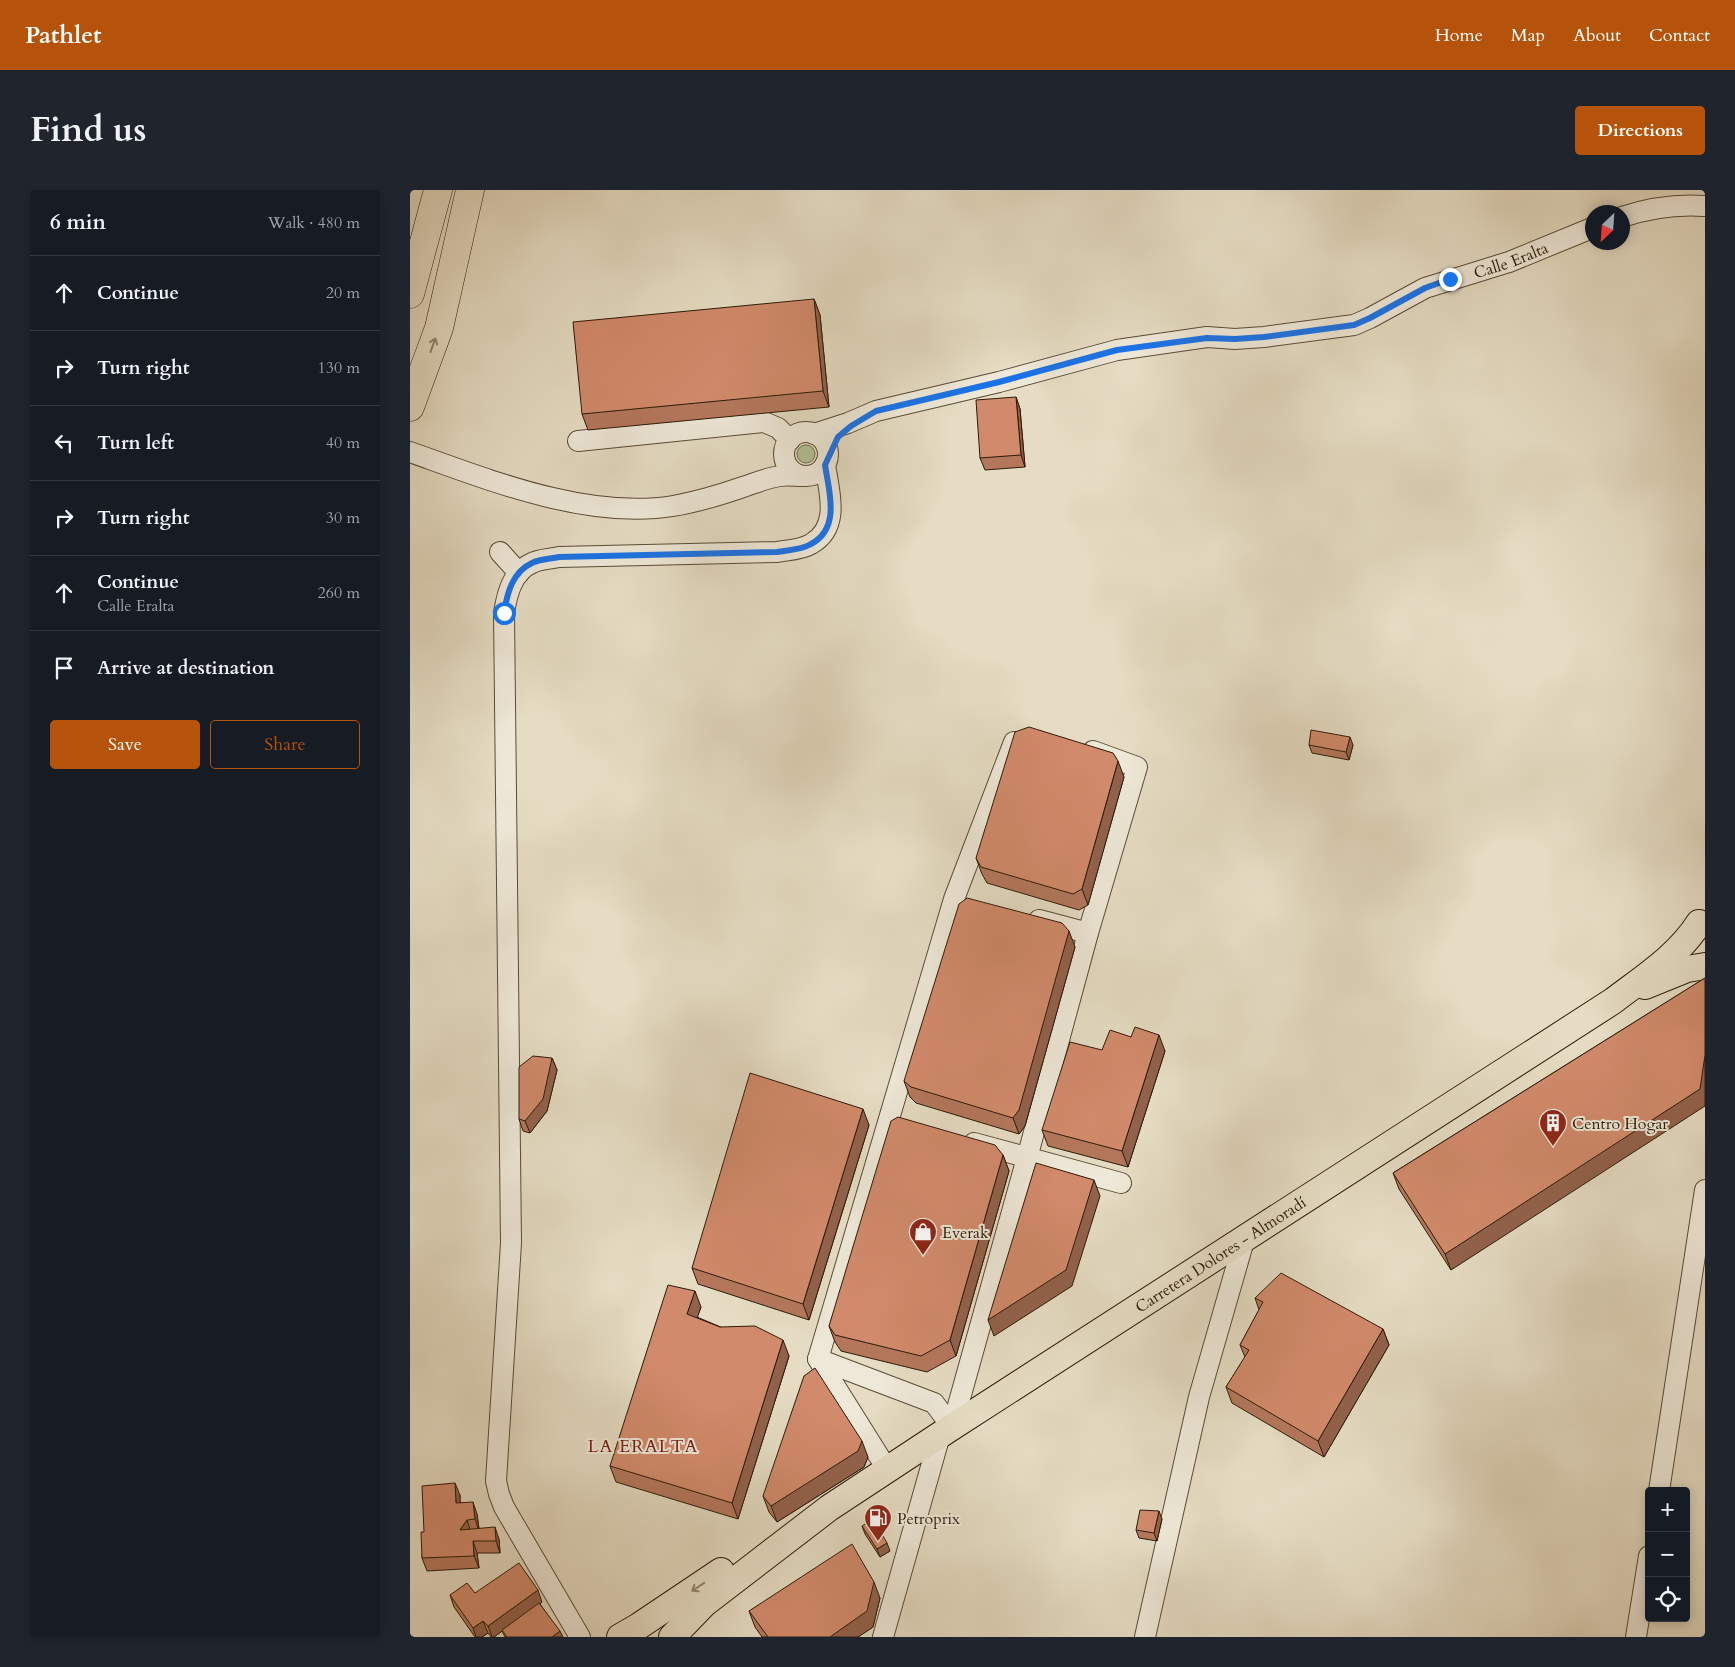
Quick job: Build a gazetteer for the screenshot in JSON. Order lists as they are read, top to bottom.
{
  "streets": {
    "main road": ["Carretera Dolores - Almoradí"],
    "street": ["Calle Eralta"]
  },
  "districts": ["LA ERALTA"],
  "places": {
    "building": ["Centro Hogar"],
    "shop": ["Everak"],
    "fuel station": ["Petroprix"]
  },
  "north": "bottom left",
  "page": {
    "header": "Pathlet",
    "nav": [
      "Home",
      "Map",
      "About",
      "Contact"
    ],
    "title": "Find us",
    "buttons": [
      "Directions",
      ["Save", "Share"]
    ],
    "heading": ["6 min", "Walk · 480 m"],
    "list": [
      ["Continue", "20 m"],
      ["Turn right", "130 m"],
      ["Turn left", "40 m"],
      ["Turn right", "30 m"],
      ["Continue", "Calle Eralta", "260 m"],
      "Arrive at destination"
    ],
    "map_buttons": ["+", "−"]
  }
}
